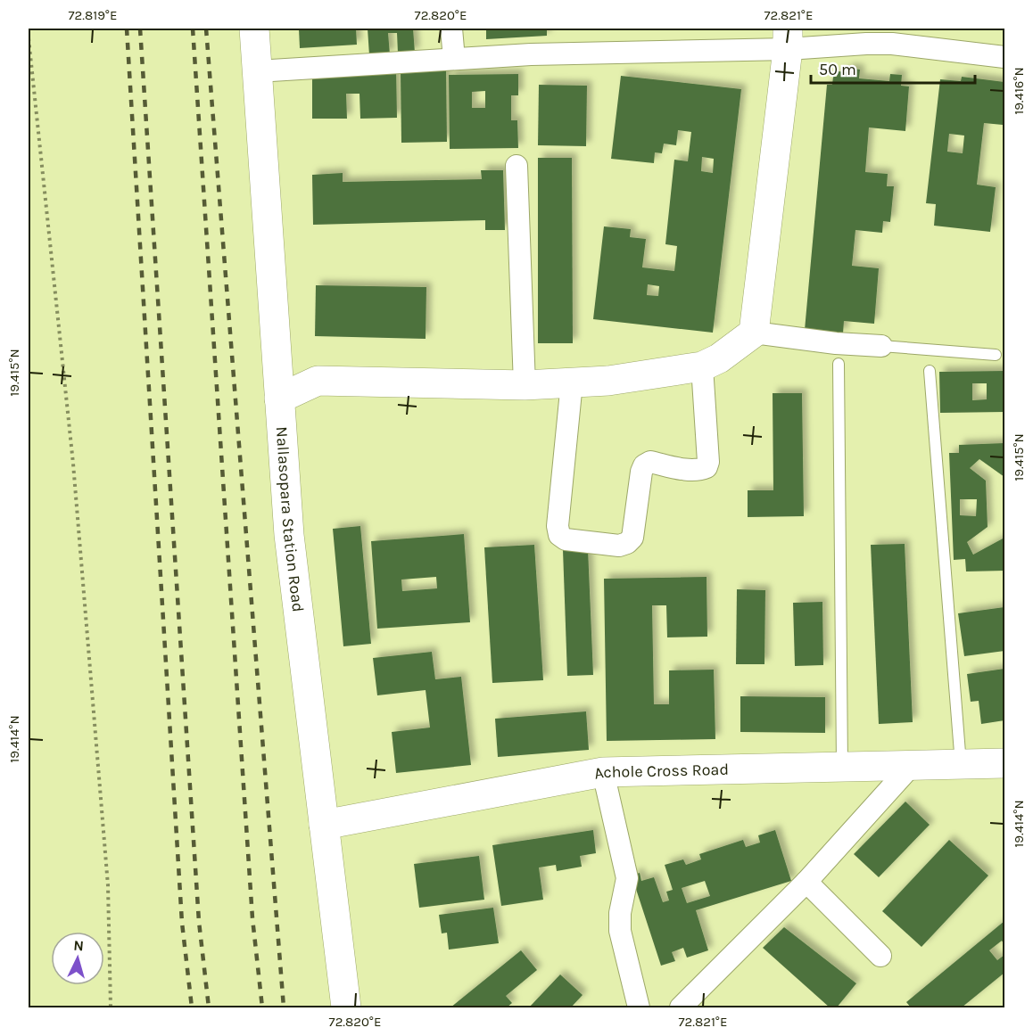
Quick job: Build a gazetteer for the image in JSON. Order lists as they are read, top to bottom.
{
  "streets": {
    "street": ["Nallasopara Station Road", "Achole Cross Road"]
  },
  "crossings": [
    ["Nallasopara Station Road", "Achole Cross Road"]
  ],
  "scale_bar": "50 m",
  "north": "top",
  "coordinates": [
    "72.819°E",
    "72.820°E",
    "72.821°E",
    "19.416°N",
    "19.415°N",
    "19.414°N"
  ]
}
